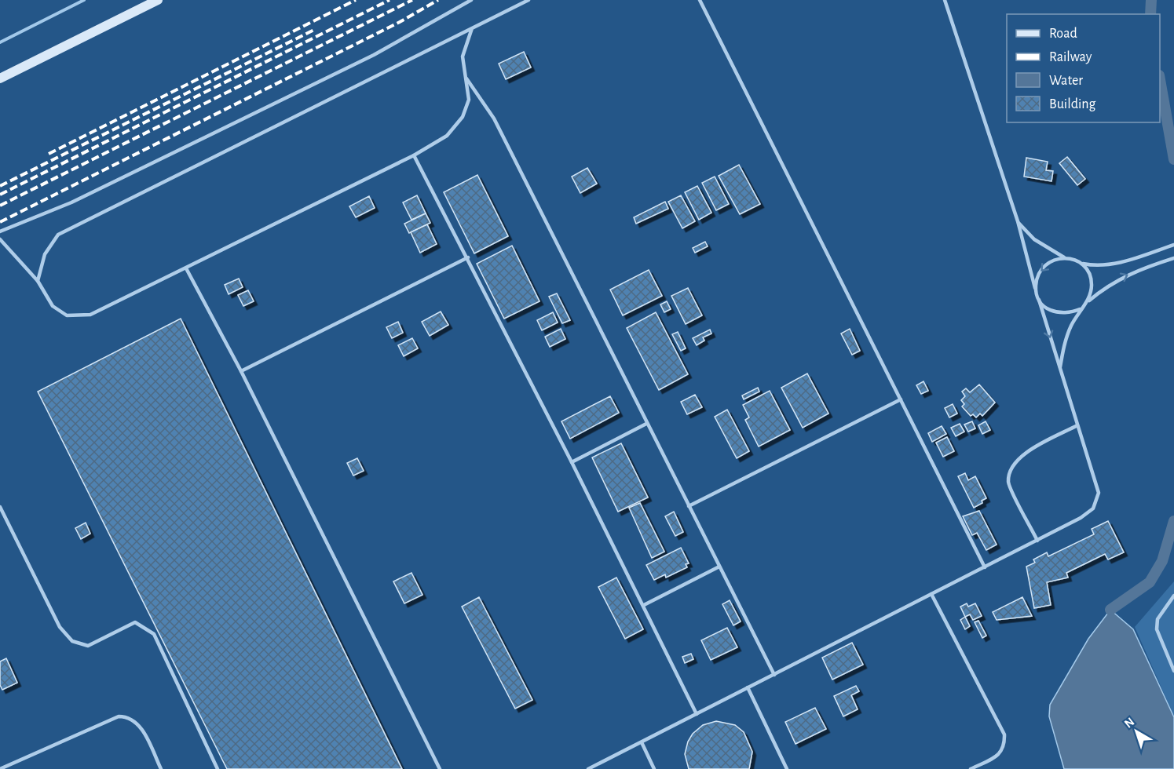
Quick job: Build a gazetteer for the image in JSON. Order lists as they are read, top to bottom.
{
  "legend": [
    "Road",
    "Railway",
    "Water",
    "Building"
  ],
  "north": "top left"
}
